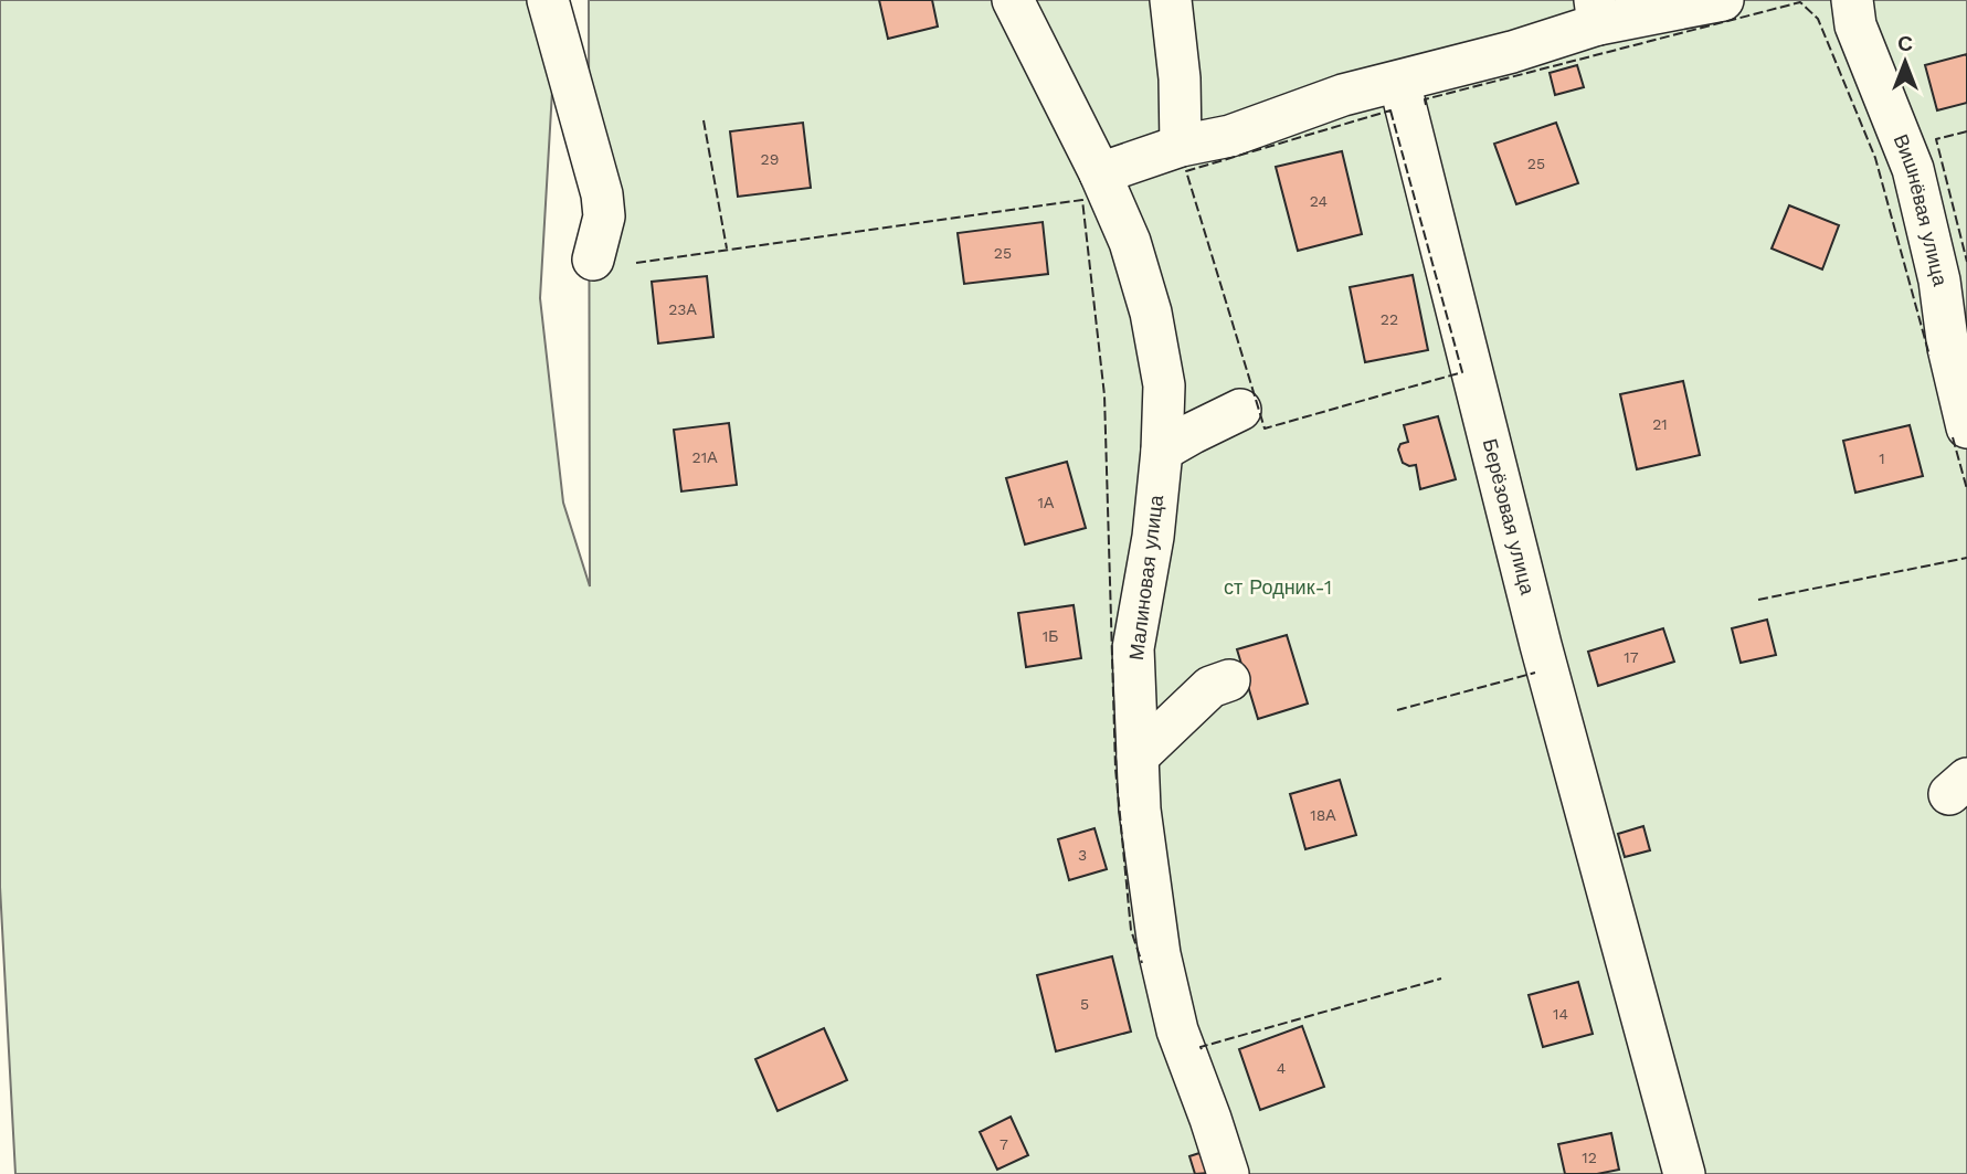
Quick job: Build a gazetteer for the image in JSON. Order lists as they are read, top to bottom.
{
  "streets": {
    "street": ["Вишнёвая улица", "Берёзовая улица", "Малиновая улица"]
  },
  "parks": ["ст Родник-1"],
  "house_numbers": [
    "29",
    "25",
    "24",
    "25",
    "23А",
    "22",
    "21",
    "21А",
    "1",
    "1А",
    "1Б",
    "17",
    "18А",
    "3",
    "5",
    "14",
    "4",
    "7",
    "12"
  ],
  "north": "top"
}
